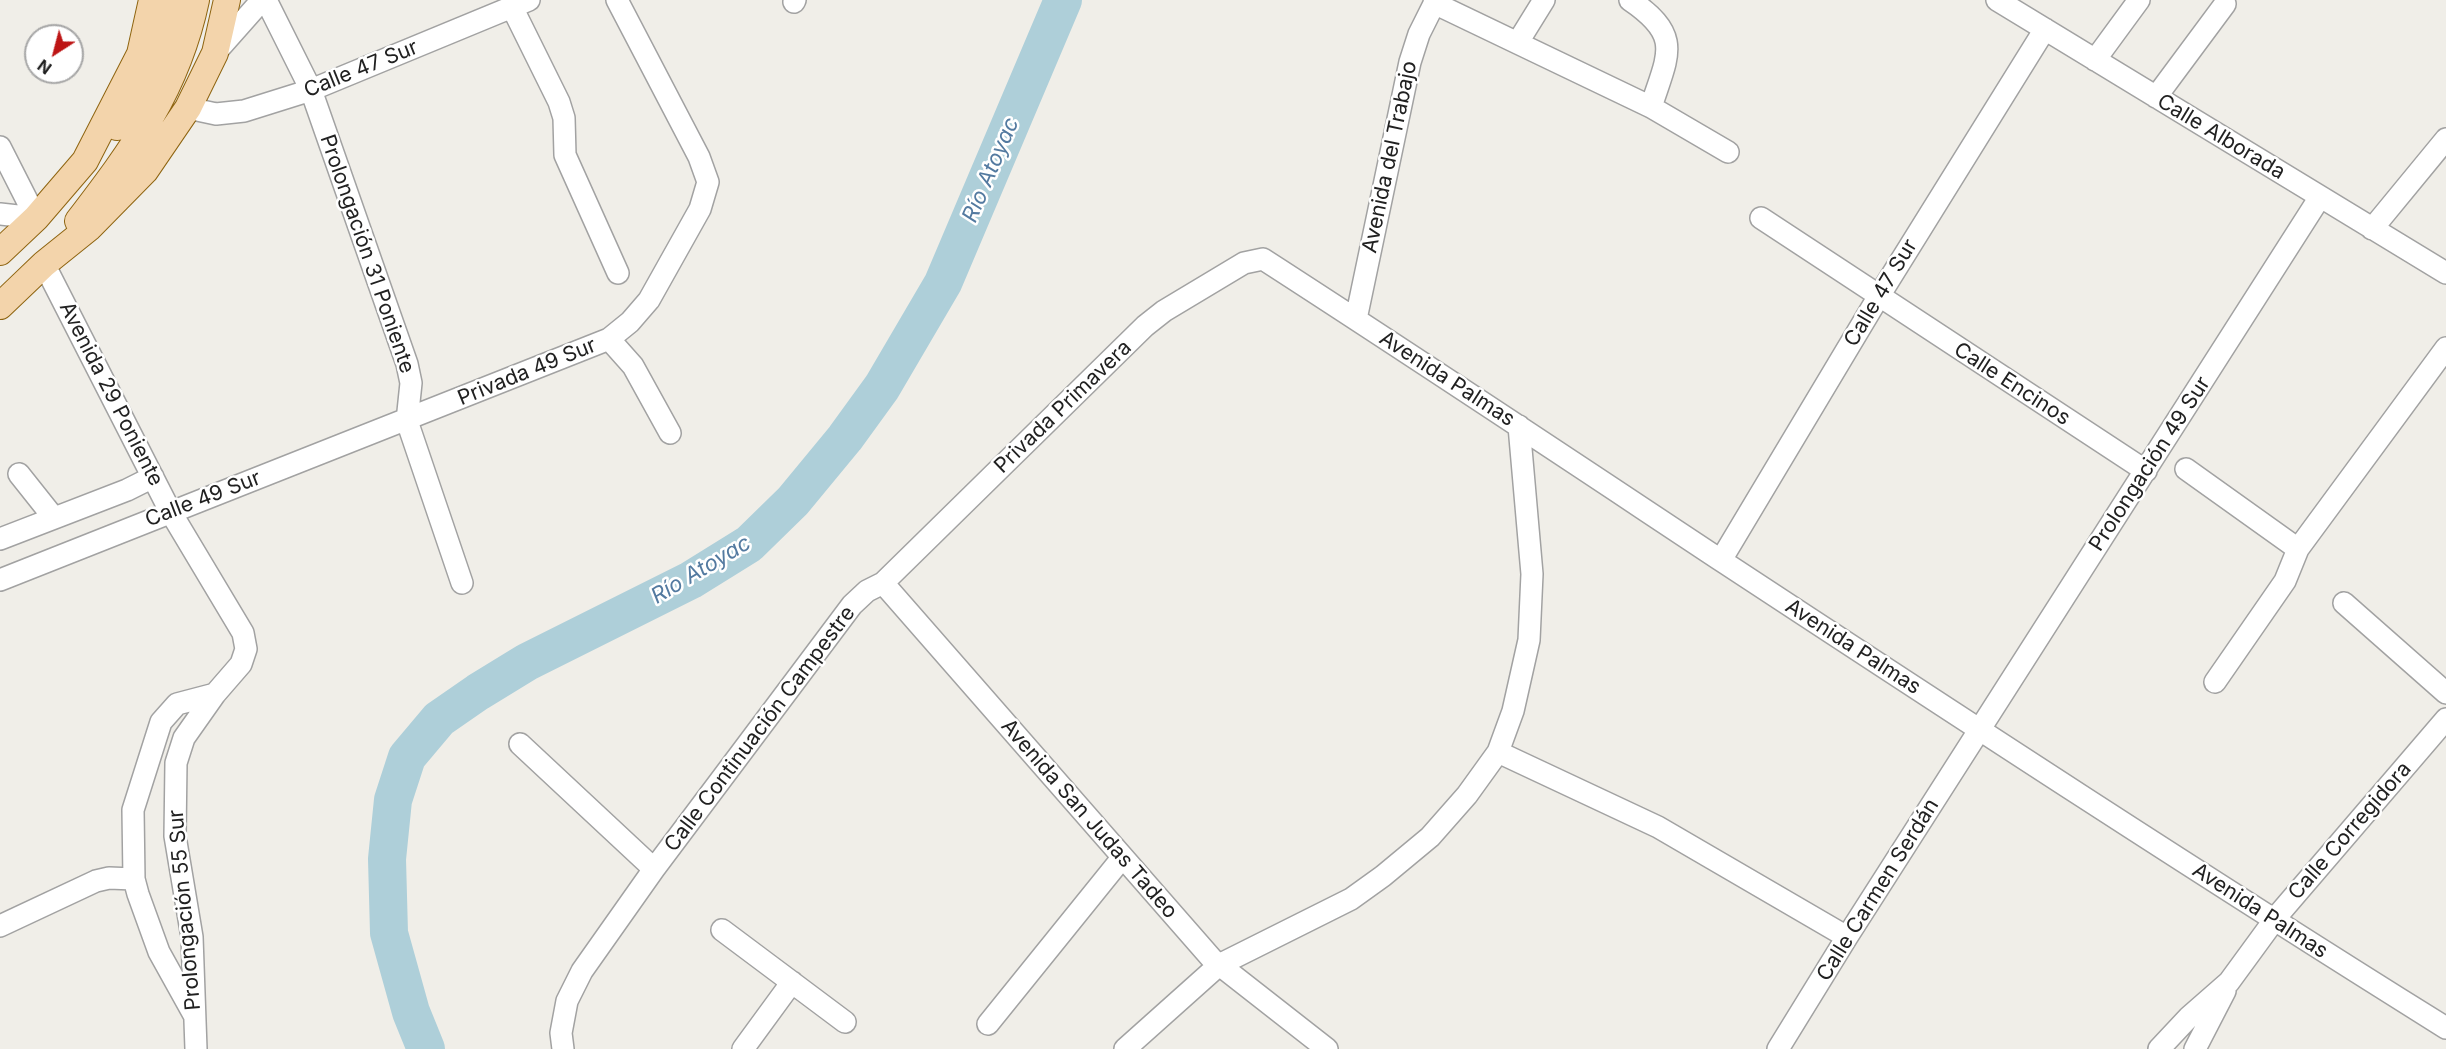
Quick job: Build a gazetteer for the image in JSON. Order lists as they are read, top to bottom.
{
  "streets": {
    "street": [
      "Calle 47 Sur",
      "Calle Alborada",
      "Avenida del Trabajo",
      "Prolongación 31 Poniente",
      "Privada 49 Sur",
      "Avenida Palmas",
      "Calle Encinos",
      "Avenida 29 Poniente",
      "Privada Primavera",
      "Prolongación 49 Sur",
      "Calle 49 Sur",
      "Calle Continuación Campestre",
      "Avenida San Judas Tadeo",
      "Calle Corregidora",
      "Calle Carmen Serdán",
      "Prolongación 55 Sur"
    ]
  },
  "crossings": [
    ["Calle 47 Sur", "Calle Alborada"],
    ["Calle 47 Sur", "Prolongación 31 Poniente"],
    ["Calle 47 Sur", "Avenida Palmas"],
    ["Calle 47 Sur", "Calle Encinos"],
    ["Calle Alborada", "Prolongación 49 Sur"],
    ["Avenida del Trabajo", "Avenida Palmas"],
    ["Prolongación 31 Poniente", "Privada 49 Sur"],
    ["Prolongación 31 Poniente", "Calle 49 Sur"],
    ["Privada 49 Sur", "Calle 49 Sur"],
    ["Avenida Palmas", "Privada Primavera"],
    ["Avenida Palmas", "Prolongación 49 Sur"],
    ["Avenida Palmas", "Calle Corregidora"],
    ["Avenida Palmas", "Calle Carmen Serdán"],
    ["Calle Encinos", "Prolongación 49 Sur"],
    ["Avenida 29 Poniente", "Calle 49 Sur"],
    ["Avenida 29 Poniente", "Prolongación 55 Sur"],
    ["Privada Primavera", "Calle Continuación Campestre"],
    ["Privada Primavera", "Avenida San Judas Tadeo"],
    ["Prolongación 49 Sur", "Calle Carmen Serdán"],
    ["Calle Continuación Campestre", "Avenida San Judas Tadeo"]
  ],
  "water": ["Río Atoyac"],
  "north": "bottom left"
}
